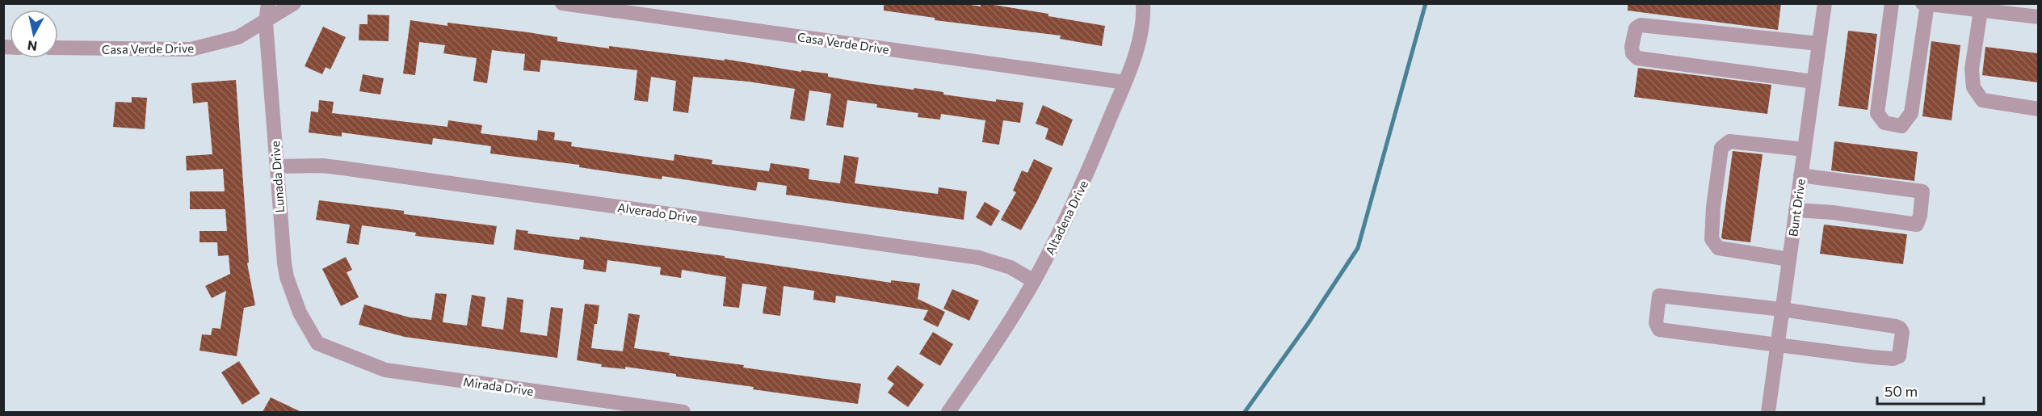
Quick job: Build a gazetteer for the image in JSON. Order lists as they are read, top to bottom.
{
  "streets": {
    "street": [
      "Casa Verde Drive",
      "Lunada Drive",
      "Bunt Drive",
      "Alverado Drive",
      "Altadena Drive",
      "Mirada Drive"
    ]
  },
  "crossings": [
    ["Casa Verde Drive", "Lunada Drive"],
    ["Casa Verde Drive", "Altadena Drive"],
    ["Lunada Drive", "Alverado Drive"],
    ["Lunada Drive", "Mirada Drive"],
    ["Alverado Drive", "Altadena Drive"]
  ],
  "scale_bar": "50 m",
  "north": "bottom"
}
